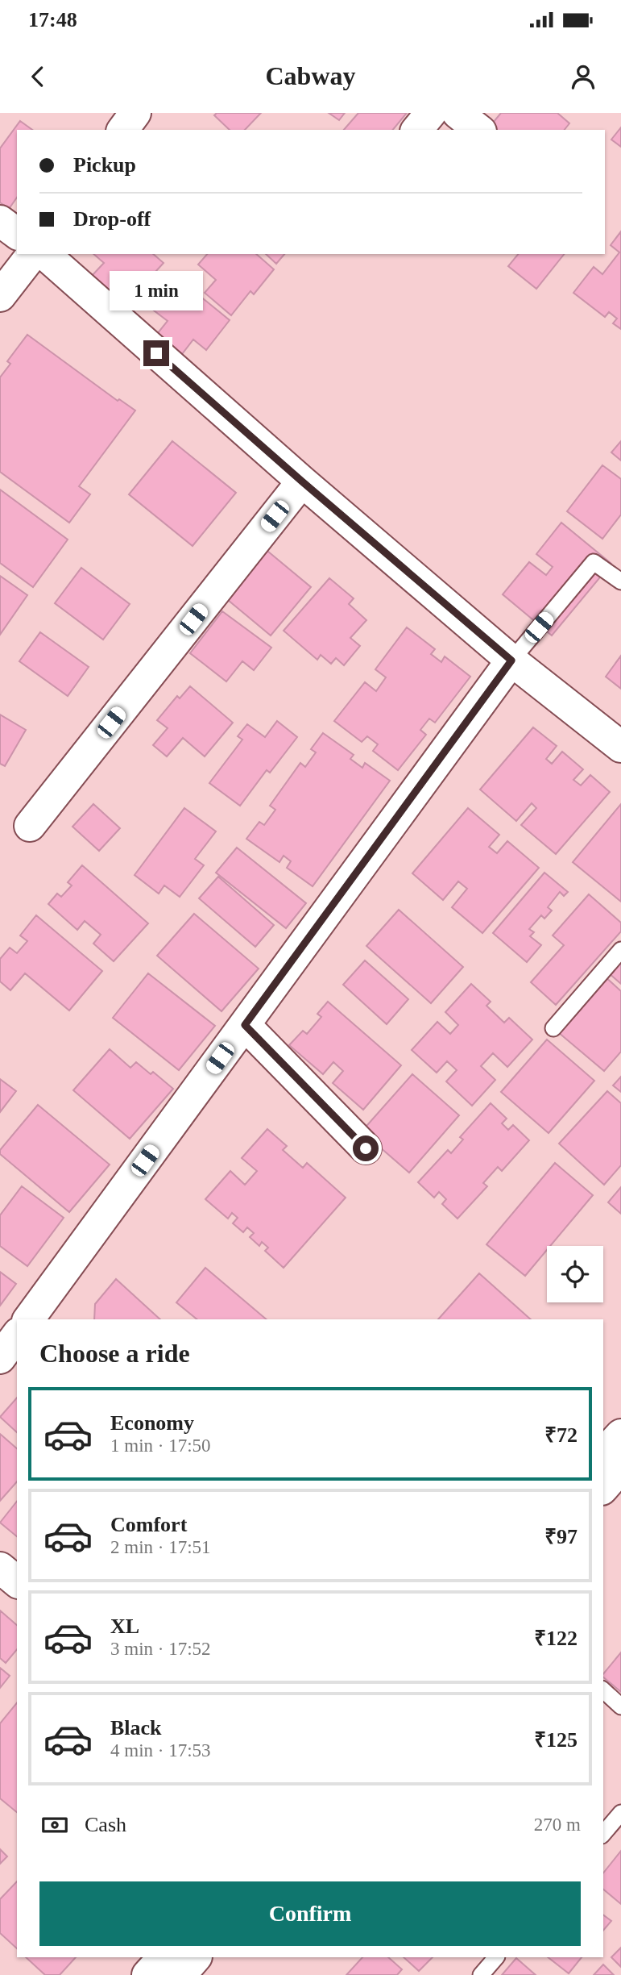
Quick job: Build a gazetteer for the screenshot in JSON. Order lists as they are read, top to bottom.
{
  "page": {
    "status": "17:48",
    "header": "Cabway",
    "banner": ["Pickup", "Drop-off"],
    "bubble": "1 min",
    "heading": "Choose a ride",
    "list": [
      {
        "name": "Economy",
        "note": "1 min · 17:50",
        "value": "₹72"
      },
      {
        "name": "Comfort",
        "note": "2 min · 17:51",
        "value": "₹97"
      },
      {
        "name": "XL",
        "note": "3 min · 17:52",
        "value": "₹122"
      },
      {
        "name": "Black",
        "note": "4 min · 17:53",
        "value": "₹125"
      }
    ],
    "pay": ["Cash", "270 m"],
    "buttons": "Confirm"
  }
}
